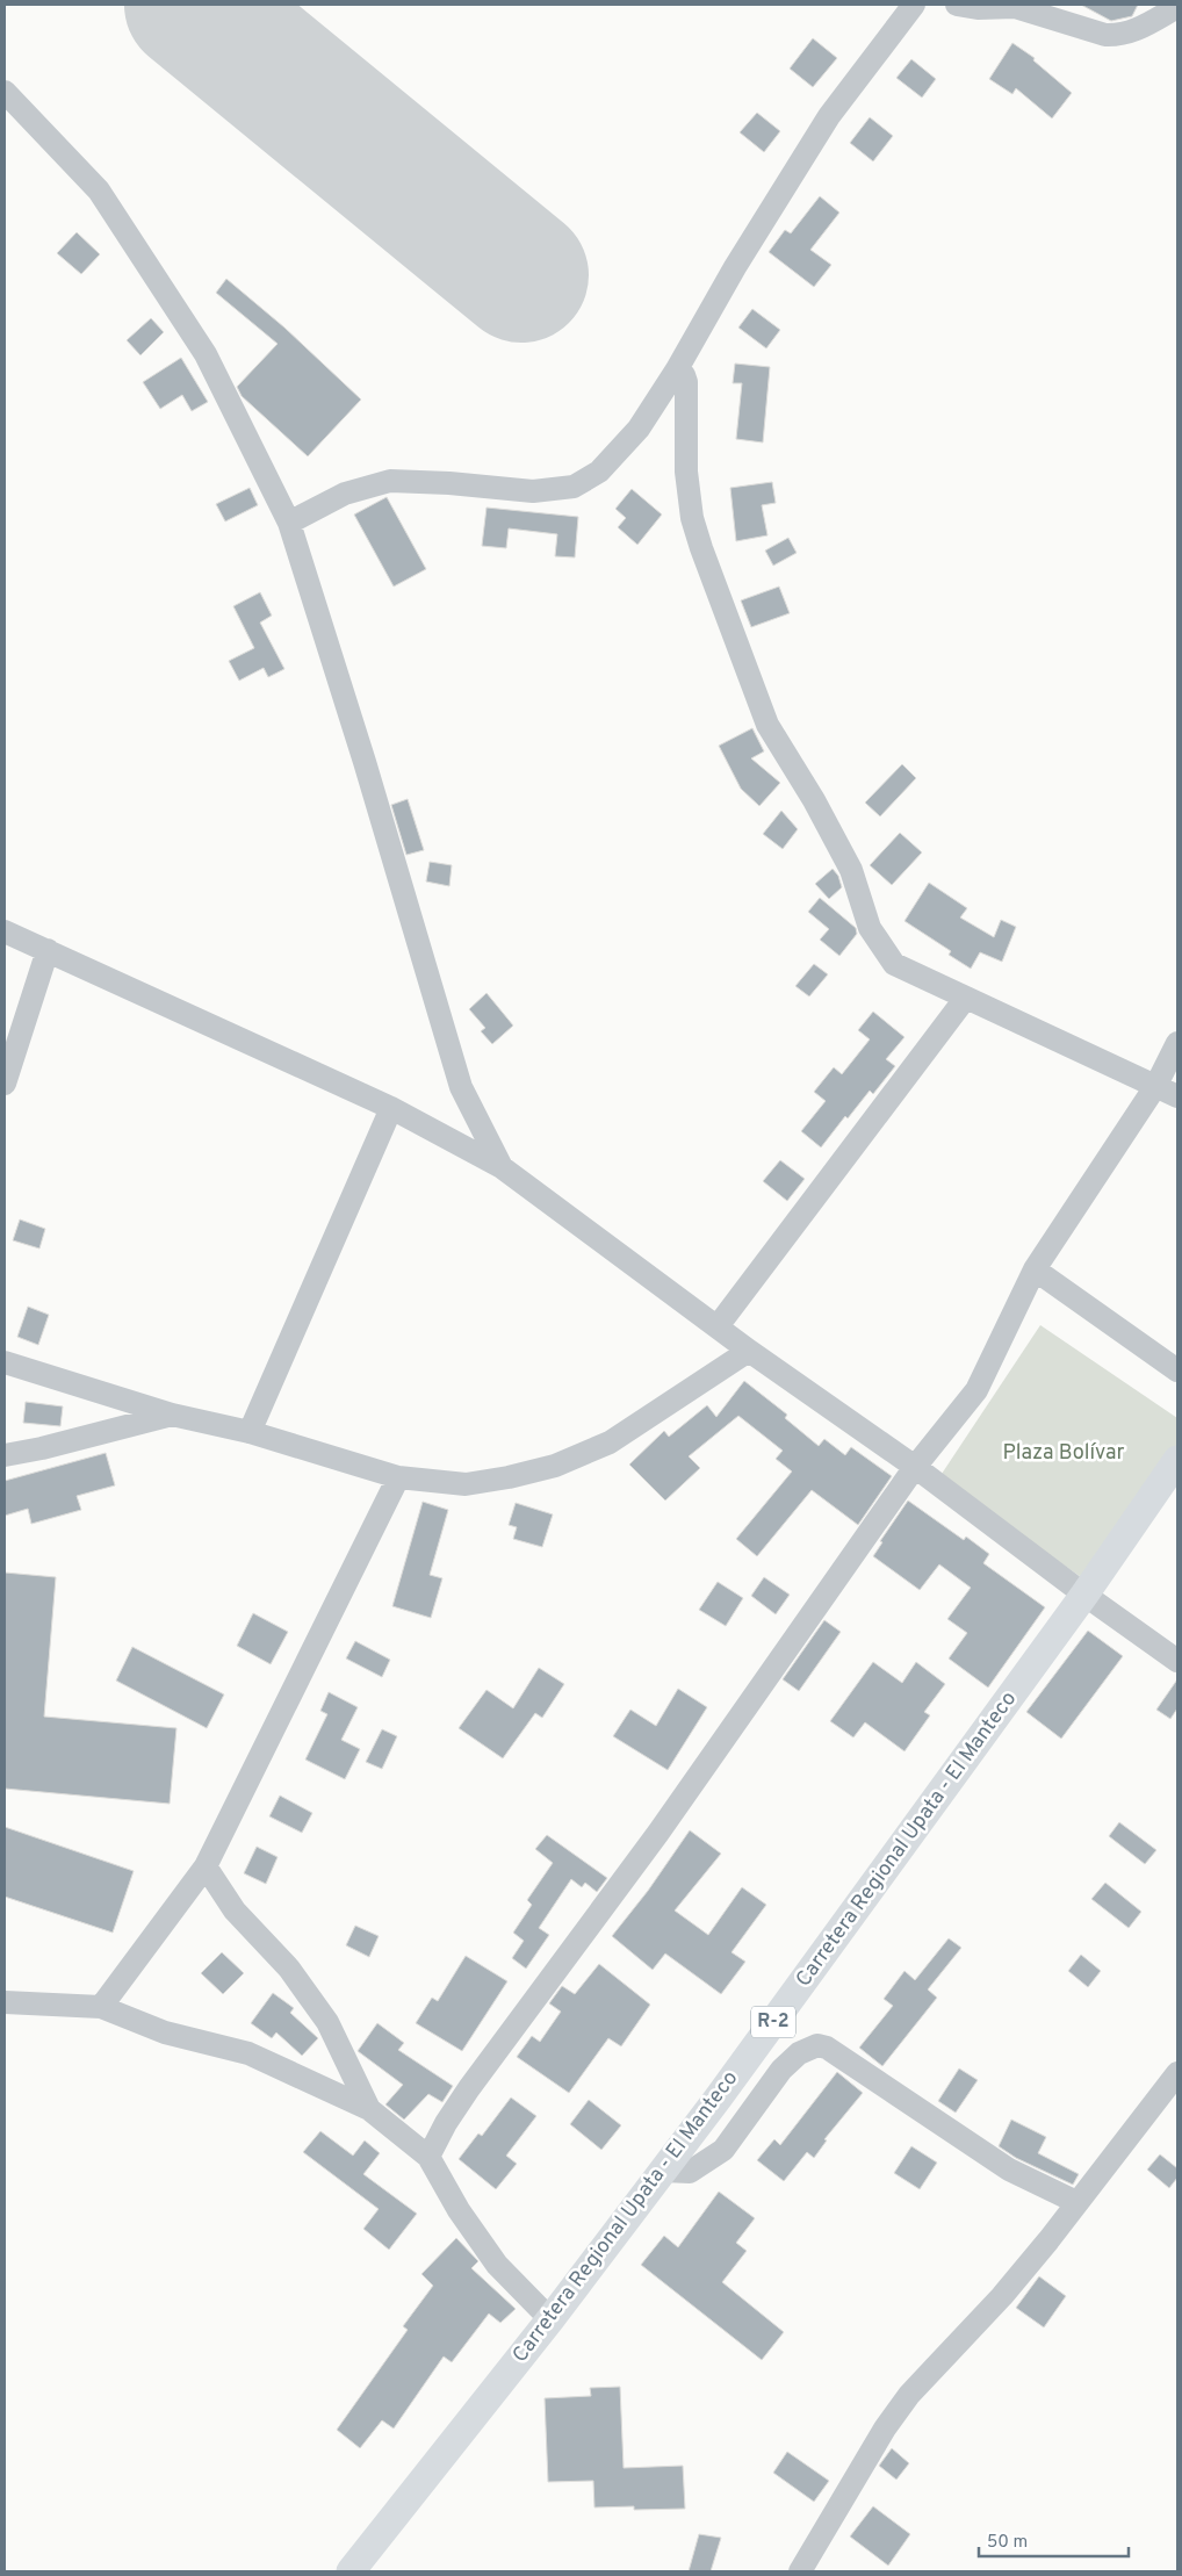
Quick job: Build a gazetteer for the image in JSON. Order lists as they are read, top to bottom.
{
  "streets": {
    "main road": ["Carretera Regional Upata - El Manteco", "R-2"]
  },
  "parks": ["Plaza Bolívar"],
  "scale_bar": "50 m"
}
